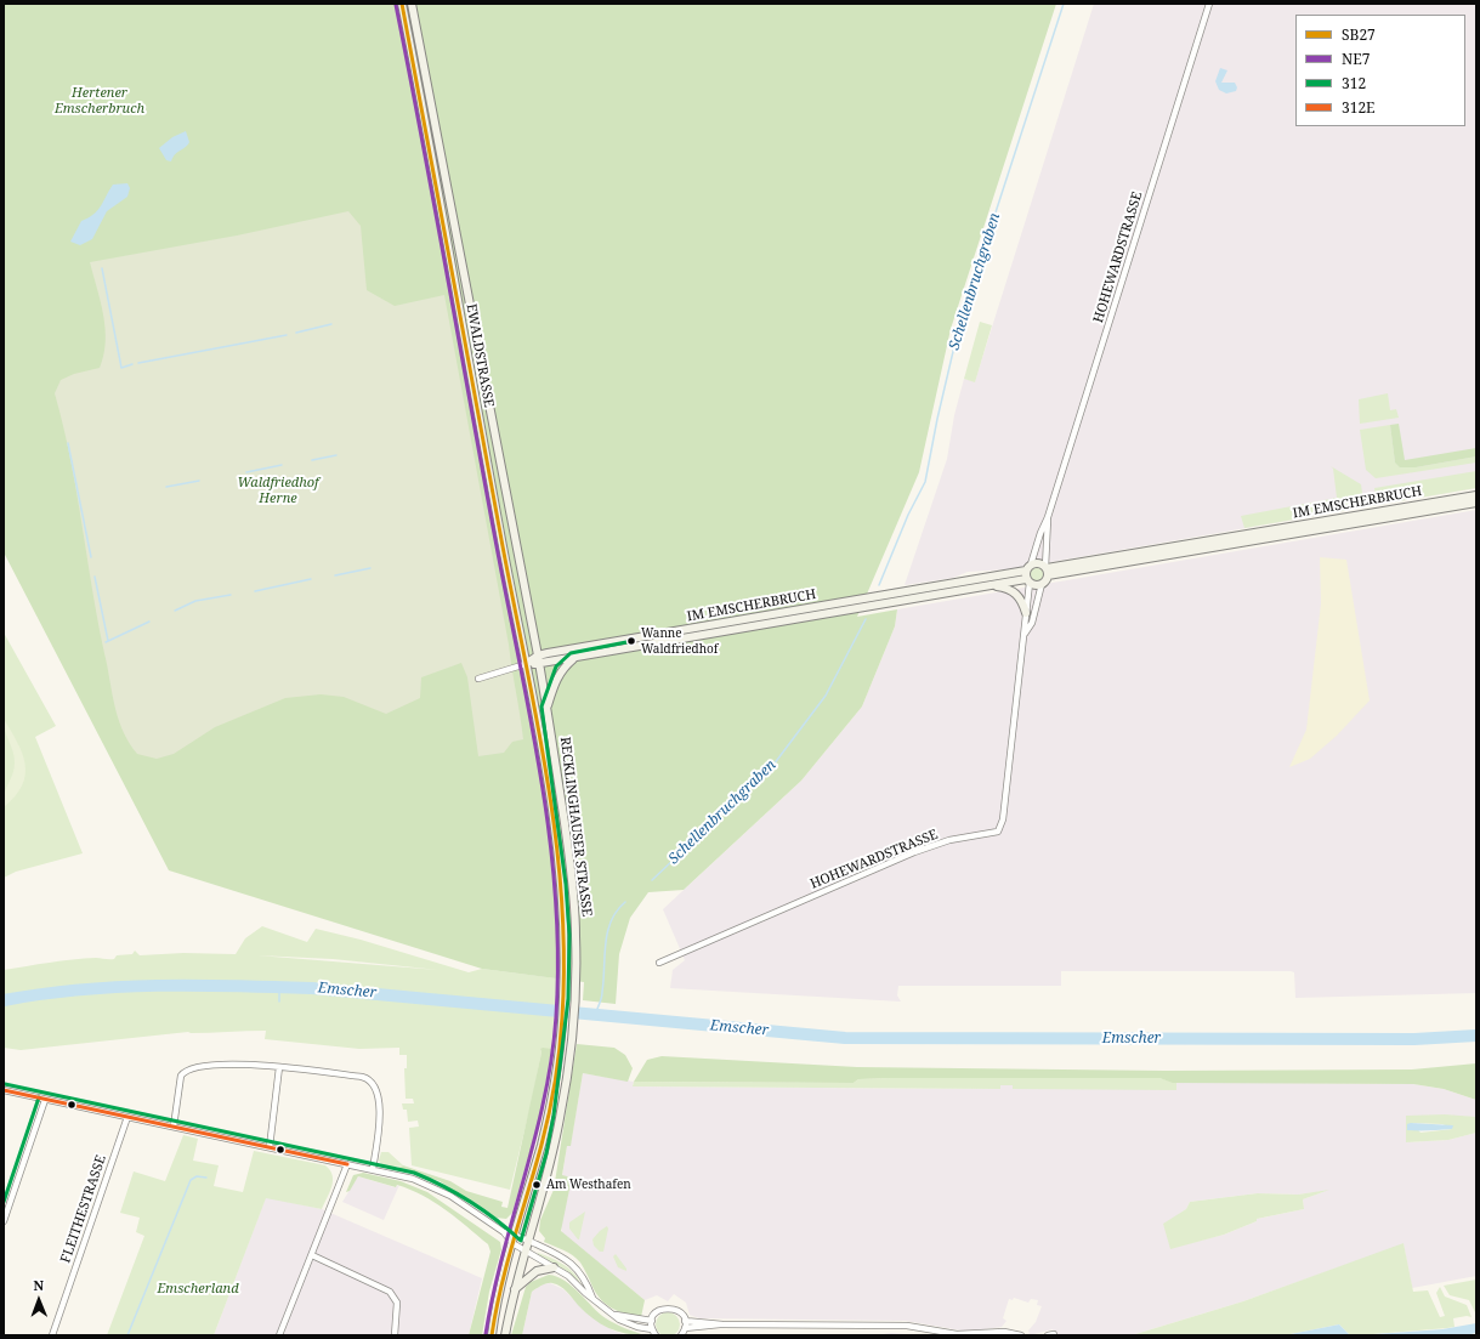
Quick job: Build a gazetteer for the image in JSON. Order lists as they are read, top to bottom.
{
  "streets": {
    "main road": ["EWALDSTRASSE", "IM EMSCHERBRUCH", "RECKLINGHAUSER STRASSE"],
    "street": ["HOHEWARDSTRASSE", "FLEITHESTRASSE"]
  },
  "crossings": [
    ["HOHEWARDSTRASSE", "IM EMSCHERBRUCH"],
    ["EWALDSTRASSE", "IM EMSCHERBRUCH"],
    ["EWALDSTRASSE", "RECKLINGHAUSER STRASSE"],
    ["IM EMSCHERBRUCH", "RECKLINGHAUSER STRASSE"]
  ],
  "water": ["Schellenbruchgraben", "Emscher"],
  "parks": ["Hertener Emscherbruch", "Waldfriedhof Herne", "Emscherland"],
  "places": ["Wanne Waldfriedhof", "Am Westhafen"],
  "lines": [
    "transit line SB27",
    "transit line NE7",
    "transit line 312",
    "transit line 312E"
  ],
  "legend": [
    "SB27",
    "NE7",
    "312",
    "312E"
  ],
  "north": "top"
}
